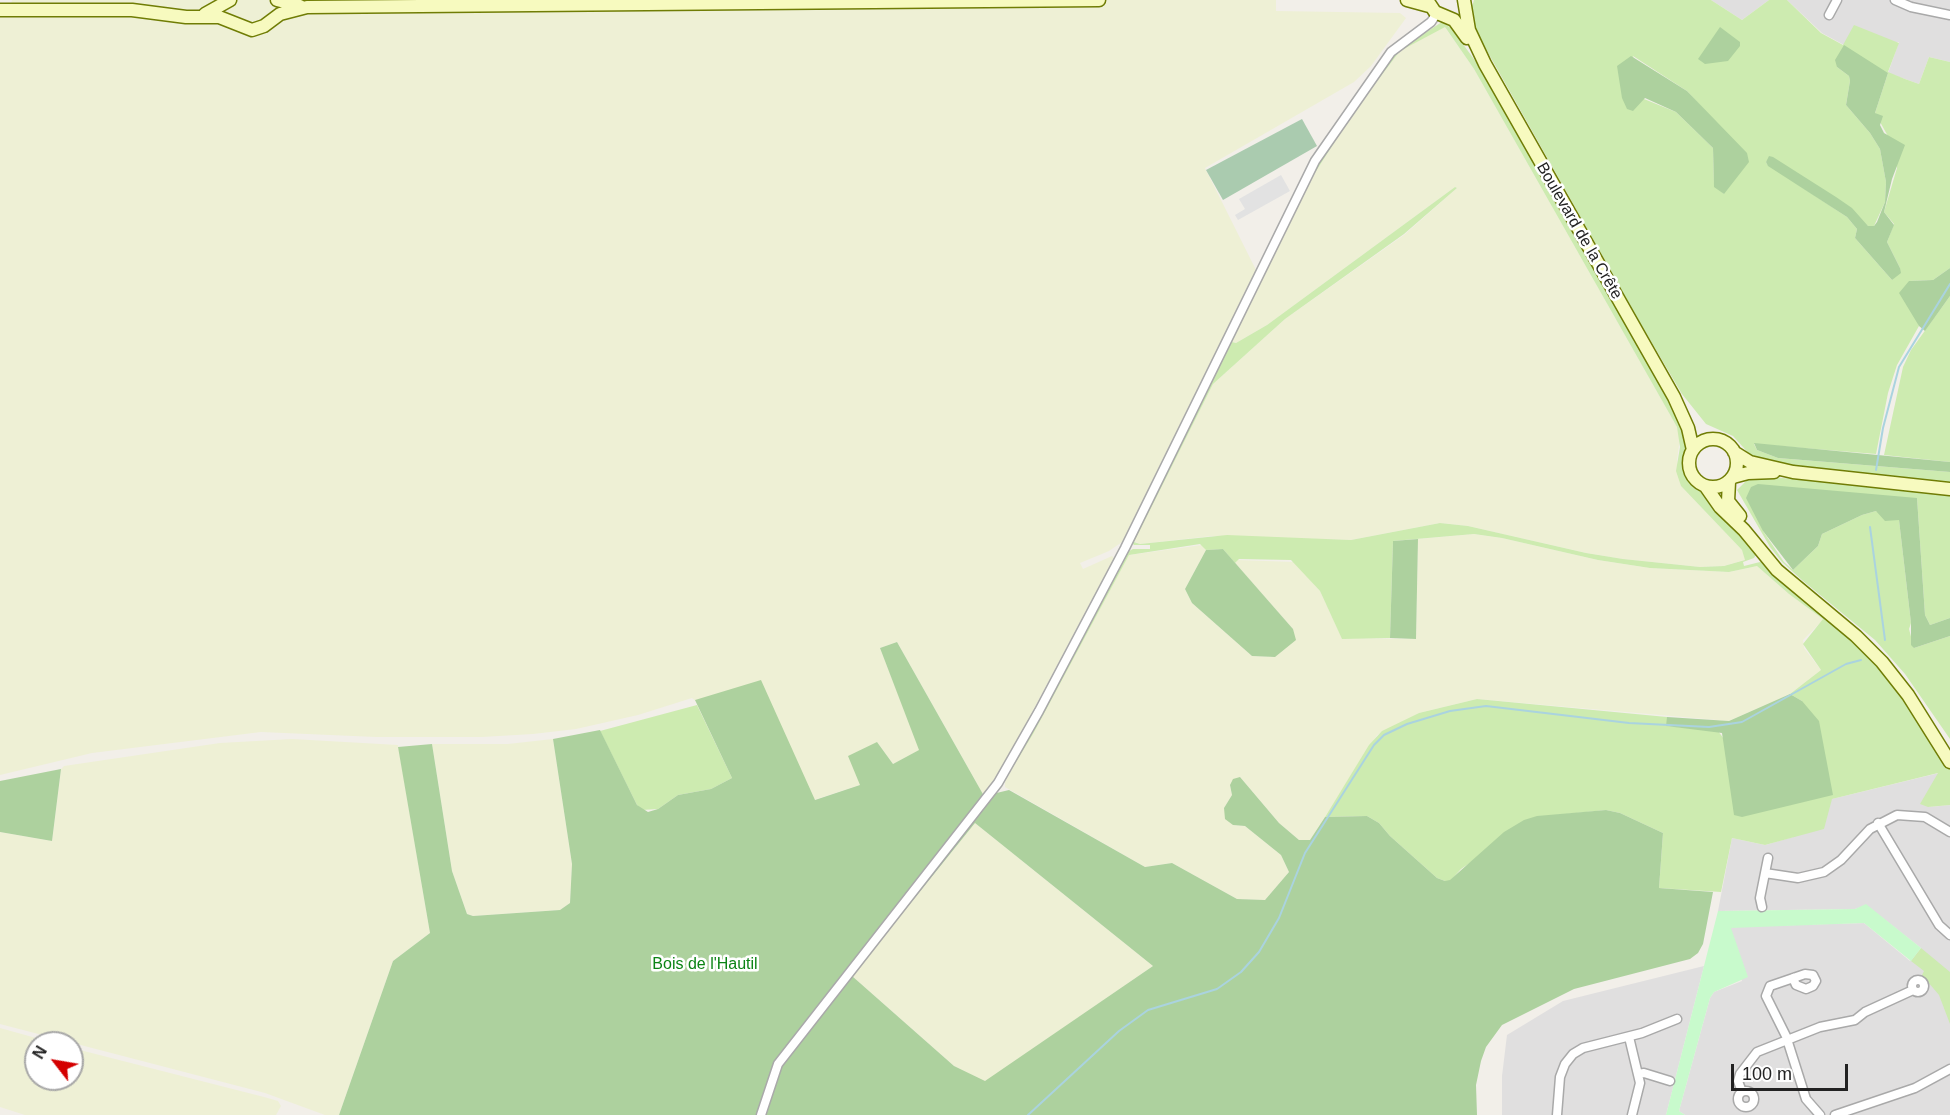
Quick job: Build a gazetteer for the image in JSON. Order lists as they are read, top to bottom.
{
  "streets": {
    "main road": ["Boulevard de la Crête"]
  },
  "parks": ["Bois de l'Hautil"],
  "scale_bar": "100 m",
  "north": "top left"
}
